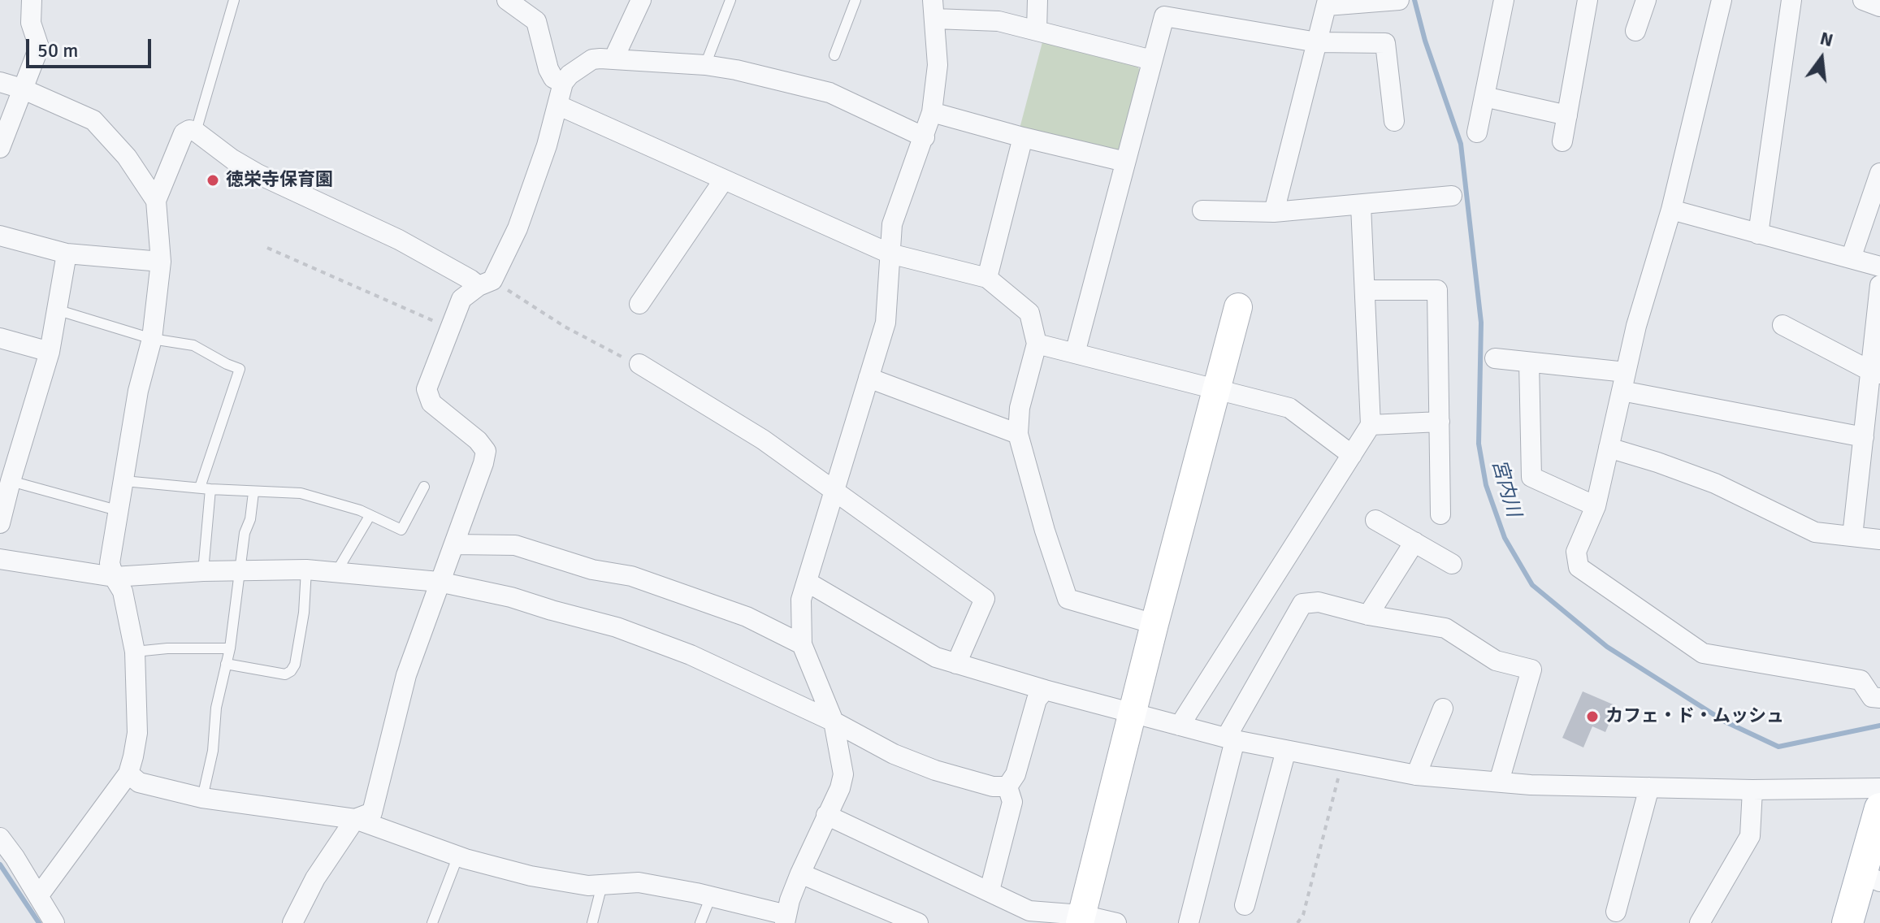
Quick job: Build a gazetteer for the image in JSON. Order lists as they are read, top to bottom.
{
  "water": ["宮内川"],
  "places": ["徳栄寺保育園", "カフェ・ド・ムッシュ"],
  "scale_bar": "50 m",
  "north": "top"
}
